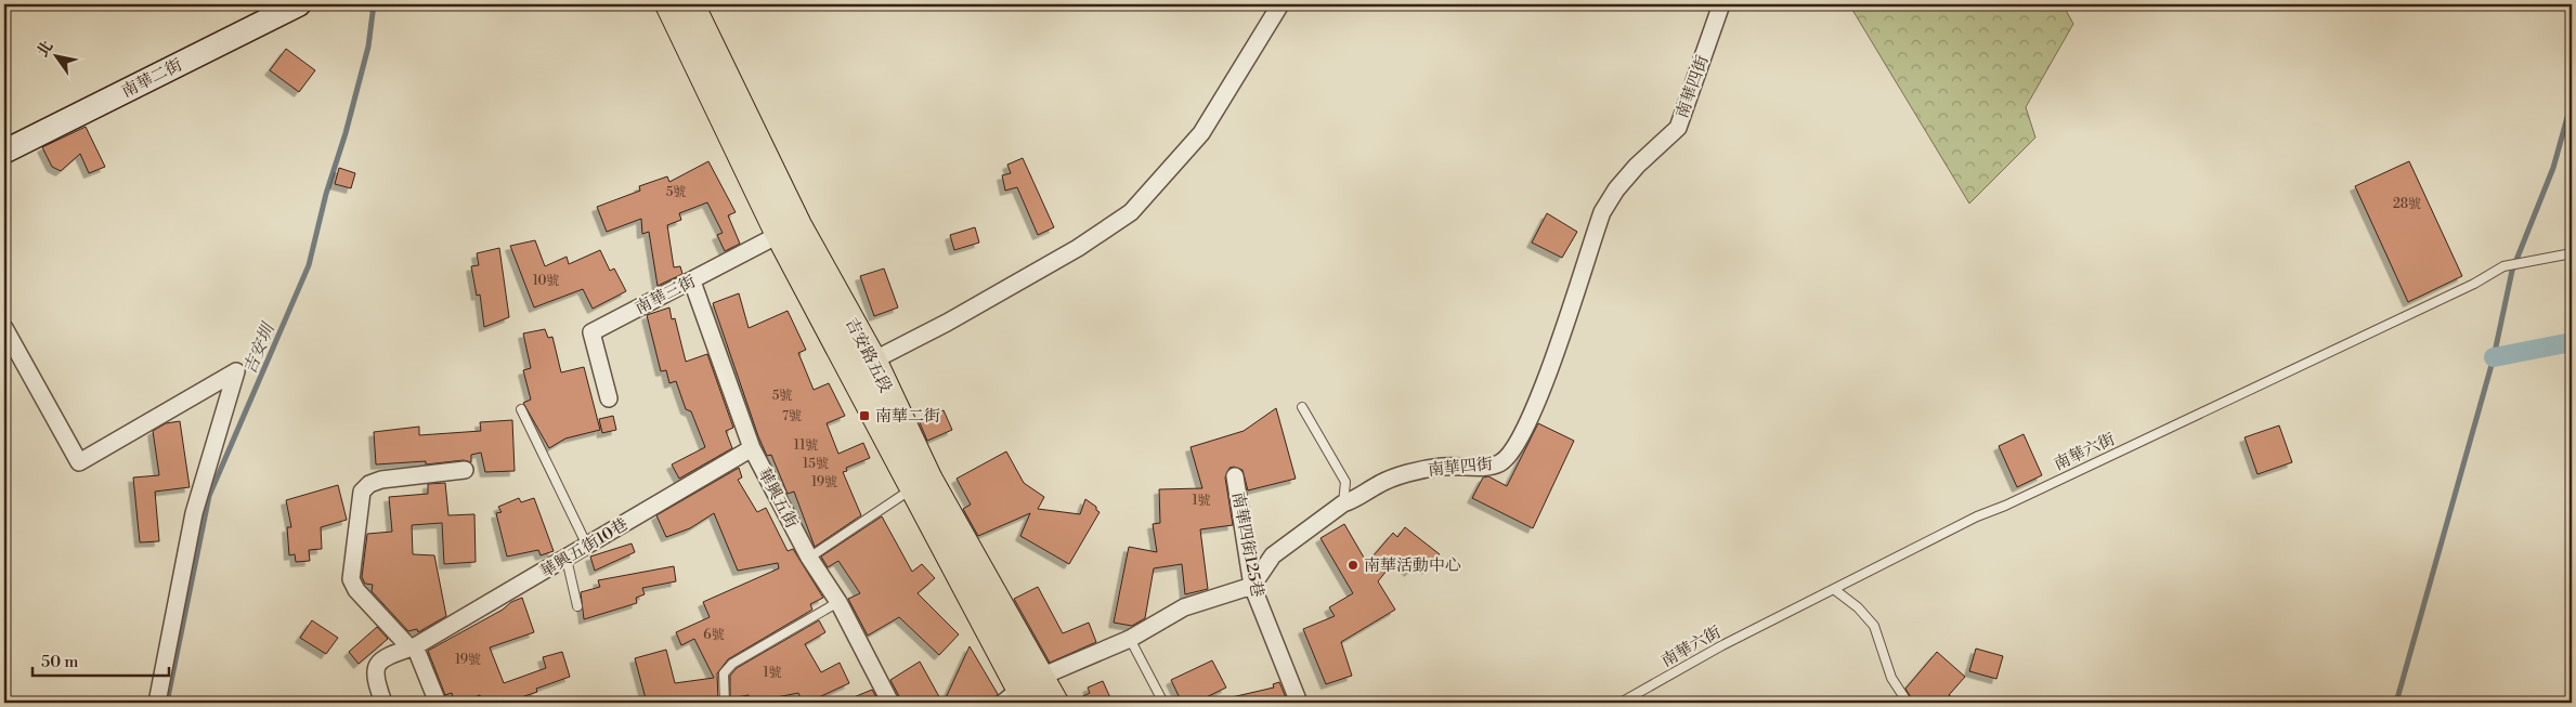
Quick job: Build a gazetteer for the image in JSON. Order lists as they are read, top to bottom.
{
  "streets": {
    "main road": ["吉安路五段"],
    "street": [
      "南華二街",
      "南華四街",
      "南華三街",
      "華興五街",
      "南華四街125巷",
      "華興五街10巷"
    ],
    "lane": ["南華六街"]
  },
  "crossings": [
    ["南華四街", "南華四街125巷"],
    ["南華三街", "吉安路五段"],
    ["南華三街", "華興五街"],
    ["華興五街", "華興五街10巷"]
  ],
  "water": ["吉安圳"],
  "places": {
    "transit": ["南華二街"],
    "other": ["南華活動中心"]
  },
  "house_numbers": [
    "5號",
    "28號",
    "10號",
    "5號",
    "7號",
    "11號",
    "15號",
    "19號",
    "1號",
    "6號",
    "19號",
    "1號"
  ],
  "scale_bar": "50 m",
  "north": "top left"
}
